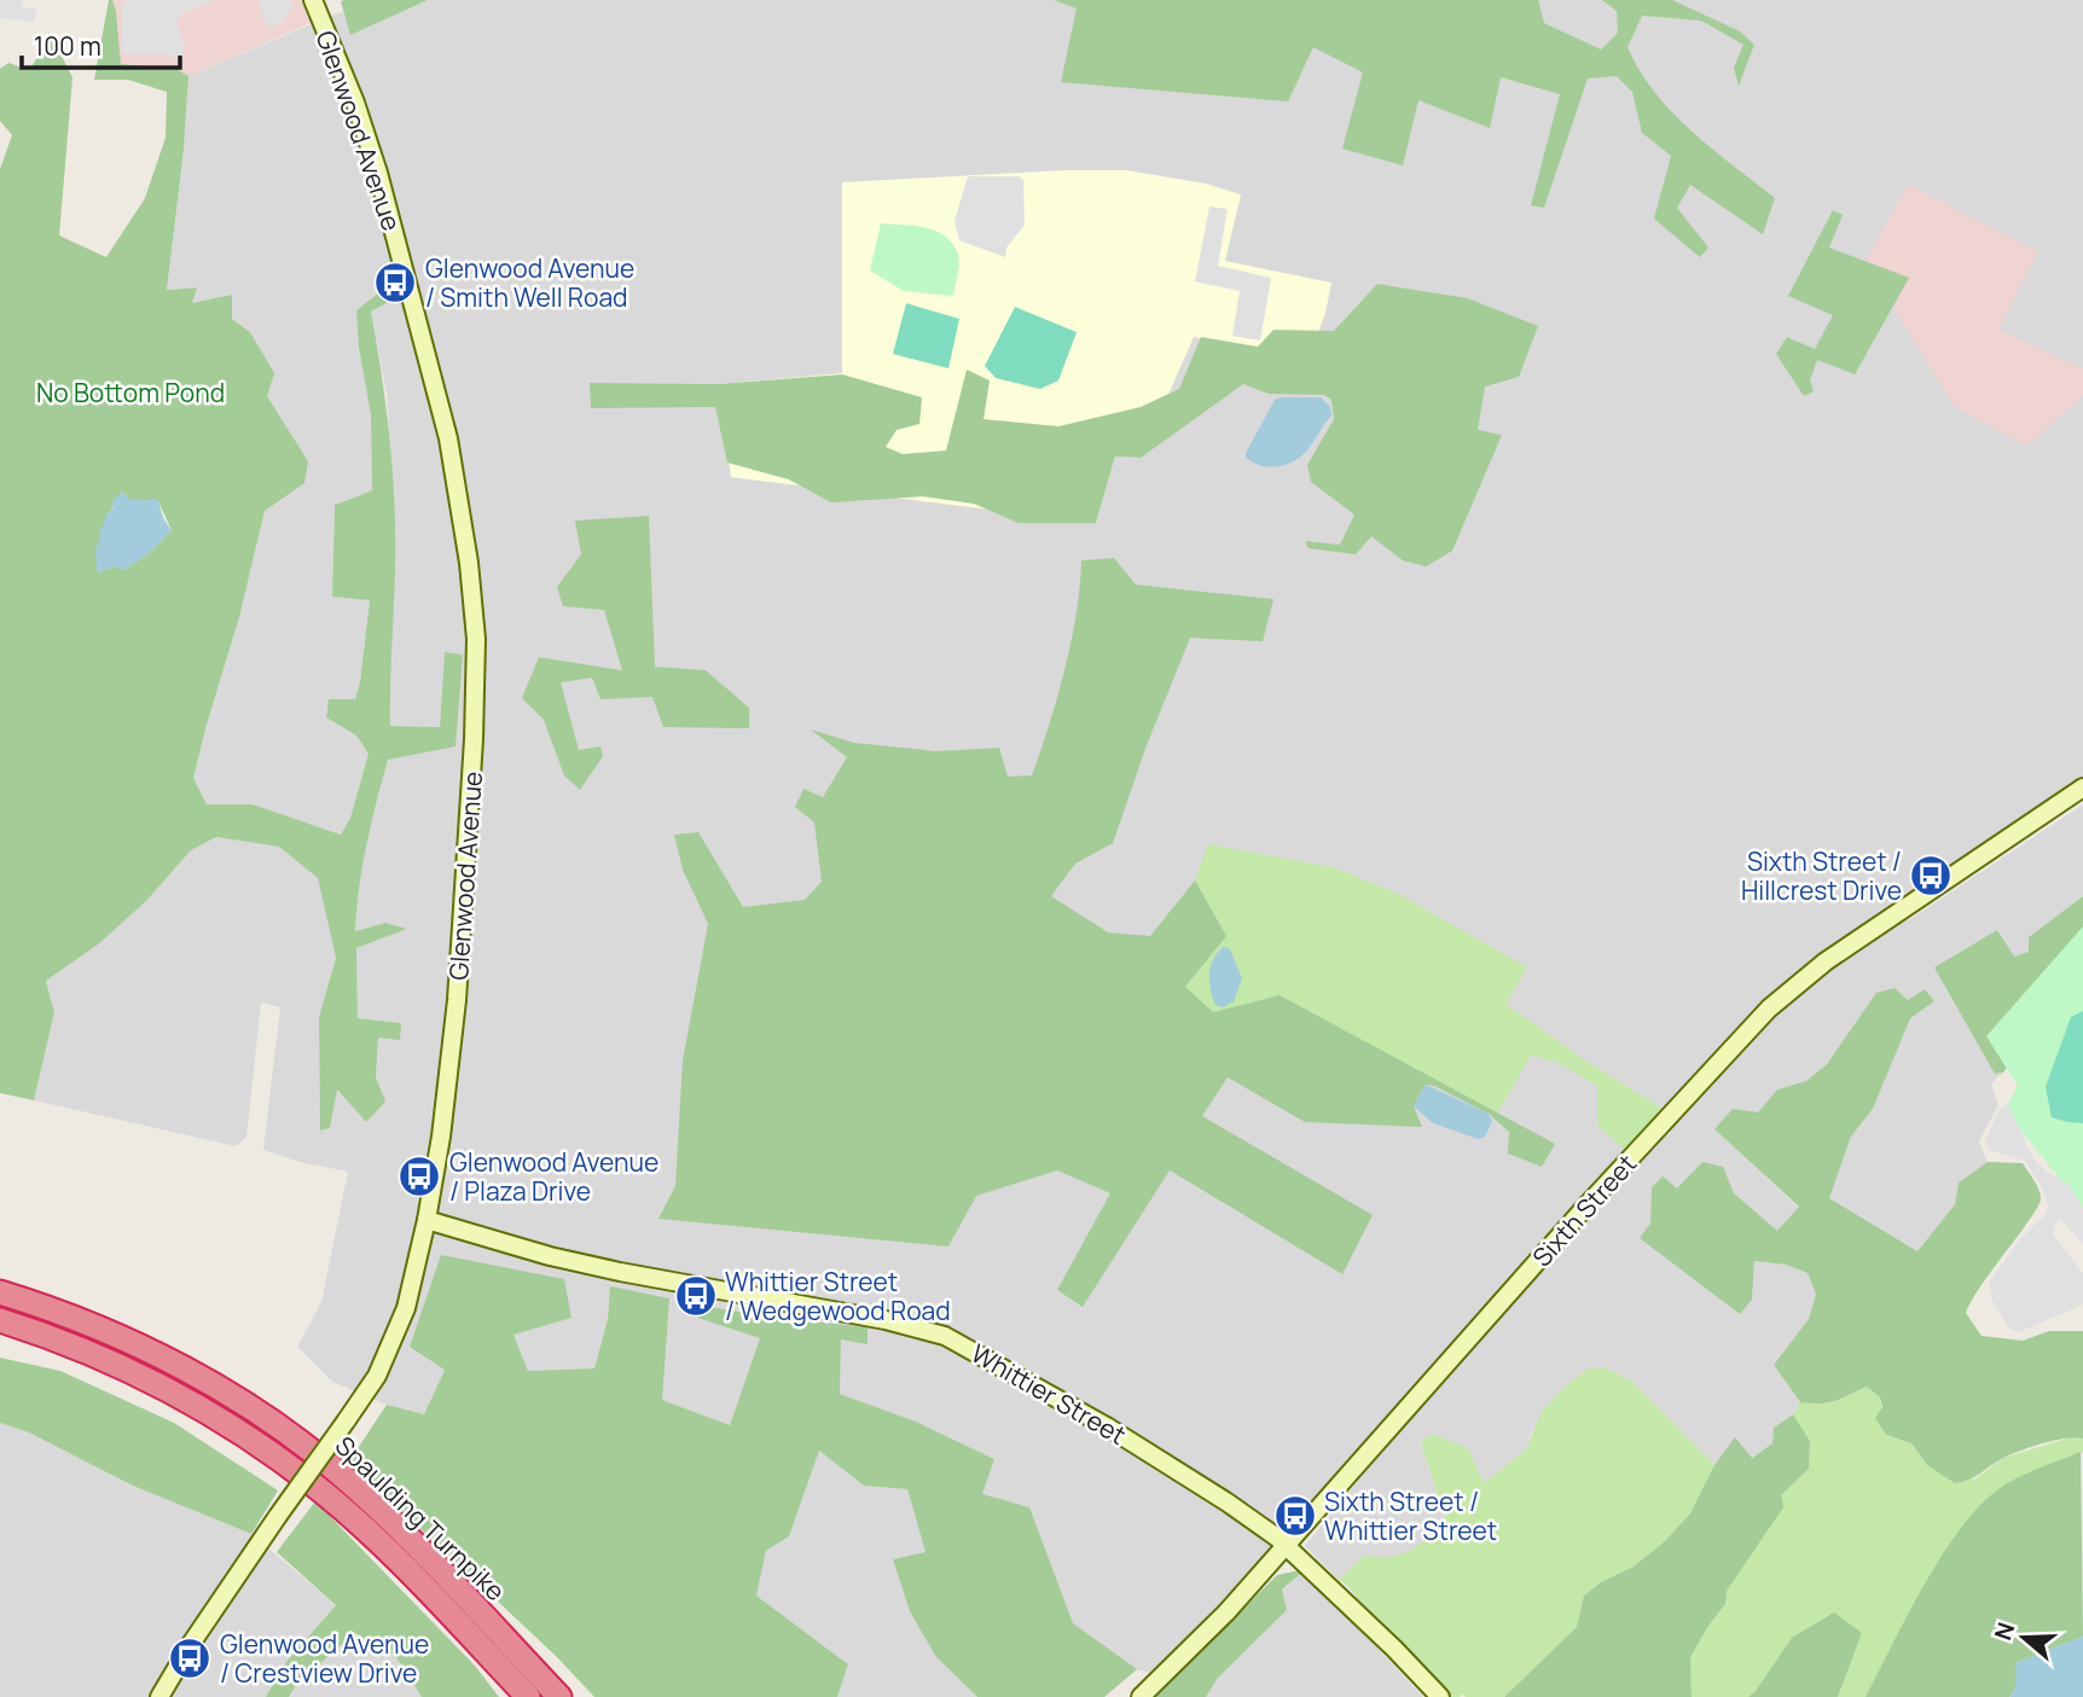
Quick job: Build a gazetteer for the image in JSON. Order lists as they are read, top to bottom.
{
  "streets": {
    "highway": ["Spaulding Turnpike"],
    "street": ["Glenwood Avenue", "Sixth Street", "Whittier Street"]
  },
  "crossings": [
    ["Glenwood Avenue", "Whittier Street"],
    ["Sixth Street", "Whittier Street"]
  ],
  "parks": ["No Bottom Pond"],
  "places": {
    "bus stop": [
      "Glenwood Avenue / Smith Well Road",
      "Sixth Street / Hillcrest Drive",
      "Glenwood Avenue / Plaza Drive",
      "Whittier Street / Wedgewood Road",
      "Sixth Street / Whittier Street",
      "Glenwood Avenue / Crestview Drive"
    ]
  },
  "scale_bar": "100 m",
  "north": "left"
}
